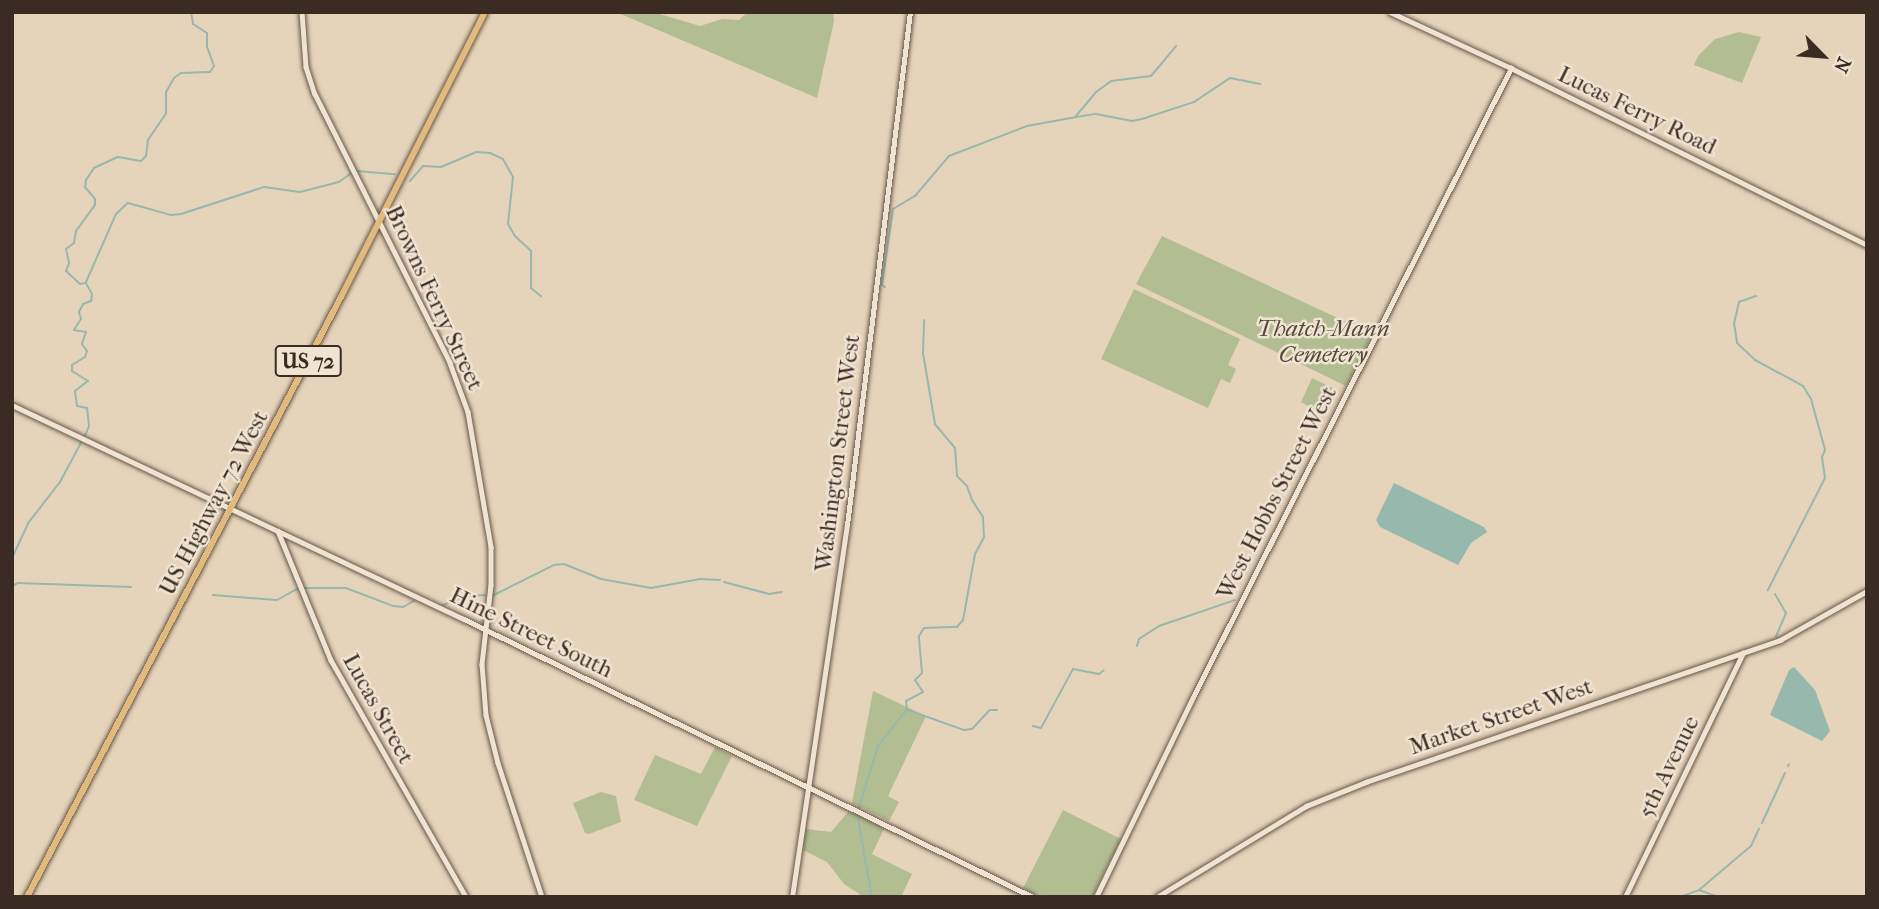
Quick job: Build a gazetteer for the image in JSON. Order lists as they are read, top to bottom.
{
  "streets": {
    "highway": ["US 72", "US Highway 72 West"],
    "street": [
      "Lucas Ferry Road",
      "Browns Ferry Street",
      "Washington Street West",
      "West Hobbs Street West",
      "Hine Street South",
      "Lucas Street",
      "Market Street West",
      "5th Avenue"
    ]
  },
  "crossings": [
    ["Lucas Ferry Road", "West Hobbs Street West"],
    ["Browns Ferry Street", "US Highway 72 West"],
    ["Browns Ferry Street", "Hine Street South"],
    ["Washington Street West", "Hine Street South"],
    ["US Highway 72 West", "Hine Street South"],
    ["Hine Street South", "Lucas Street"],
    ["Market Street West", "5th Avenue"]
  ],
  "parks": ["Thatch-Mann Cemetery"],
  "north": "bottom right"
}
